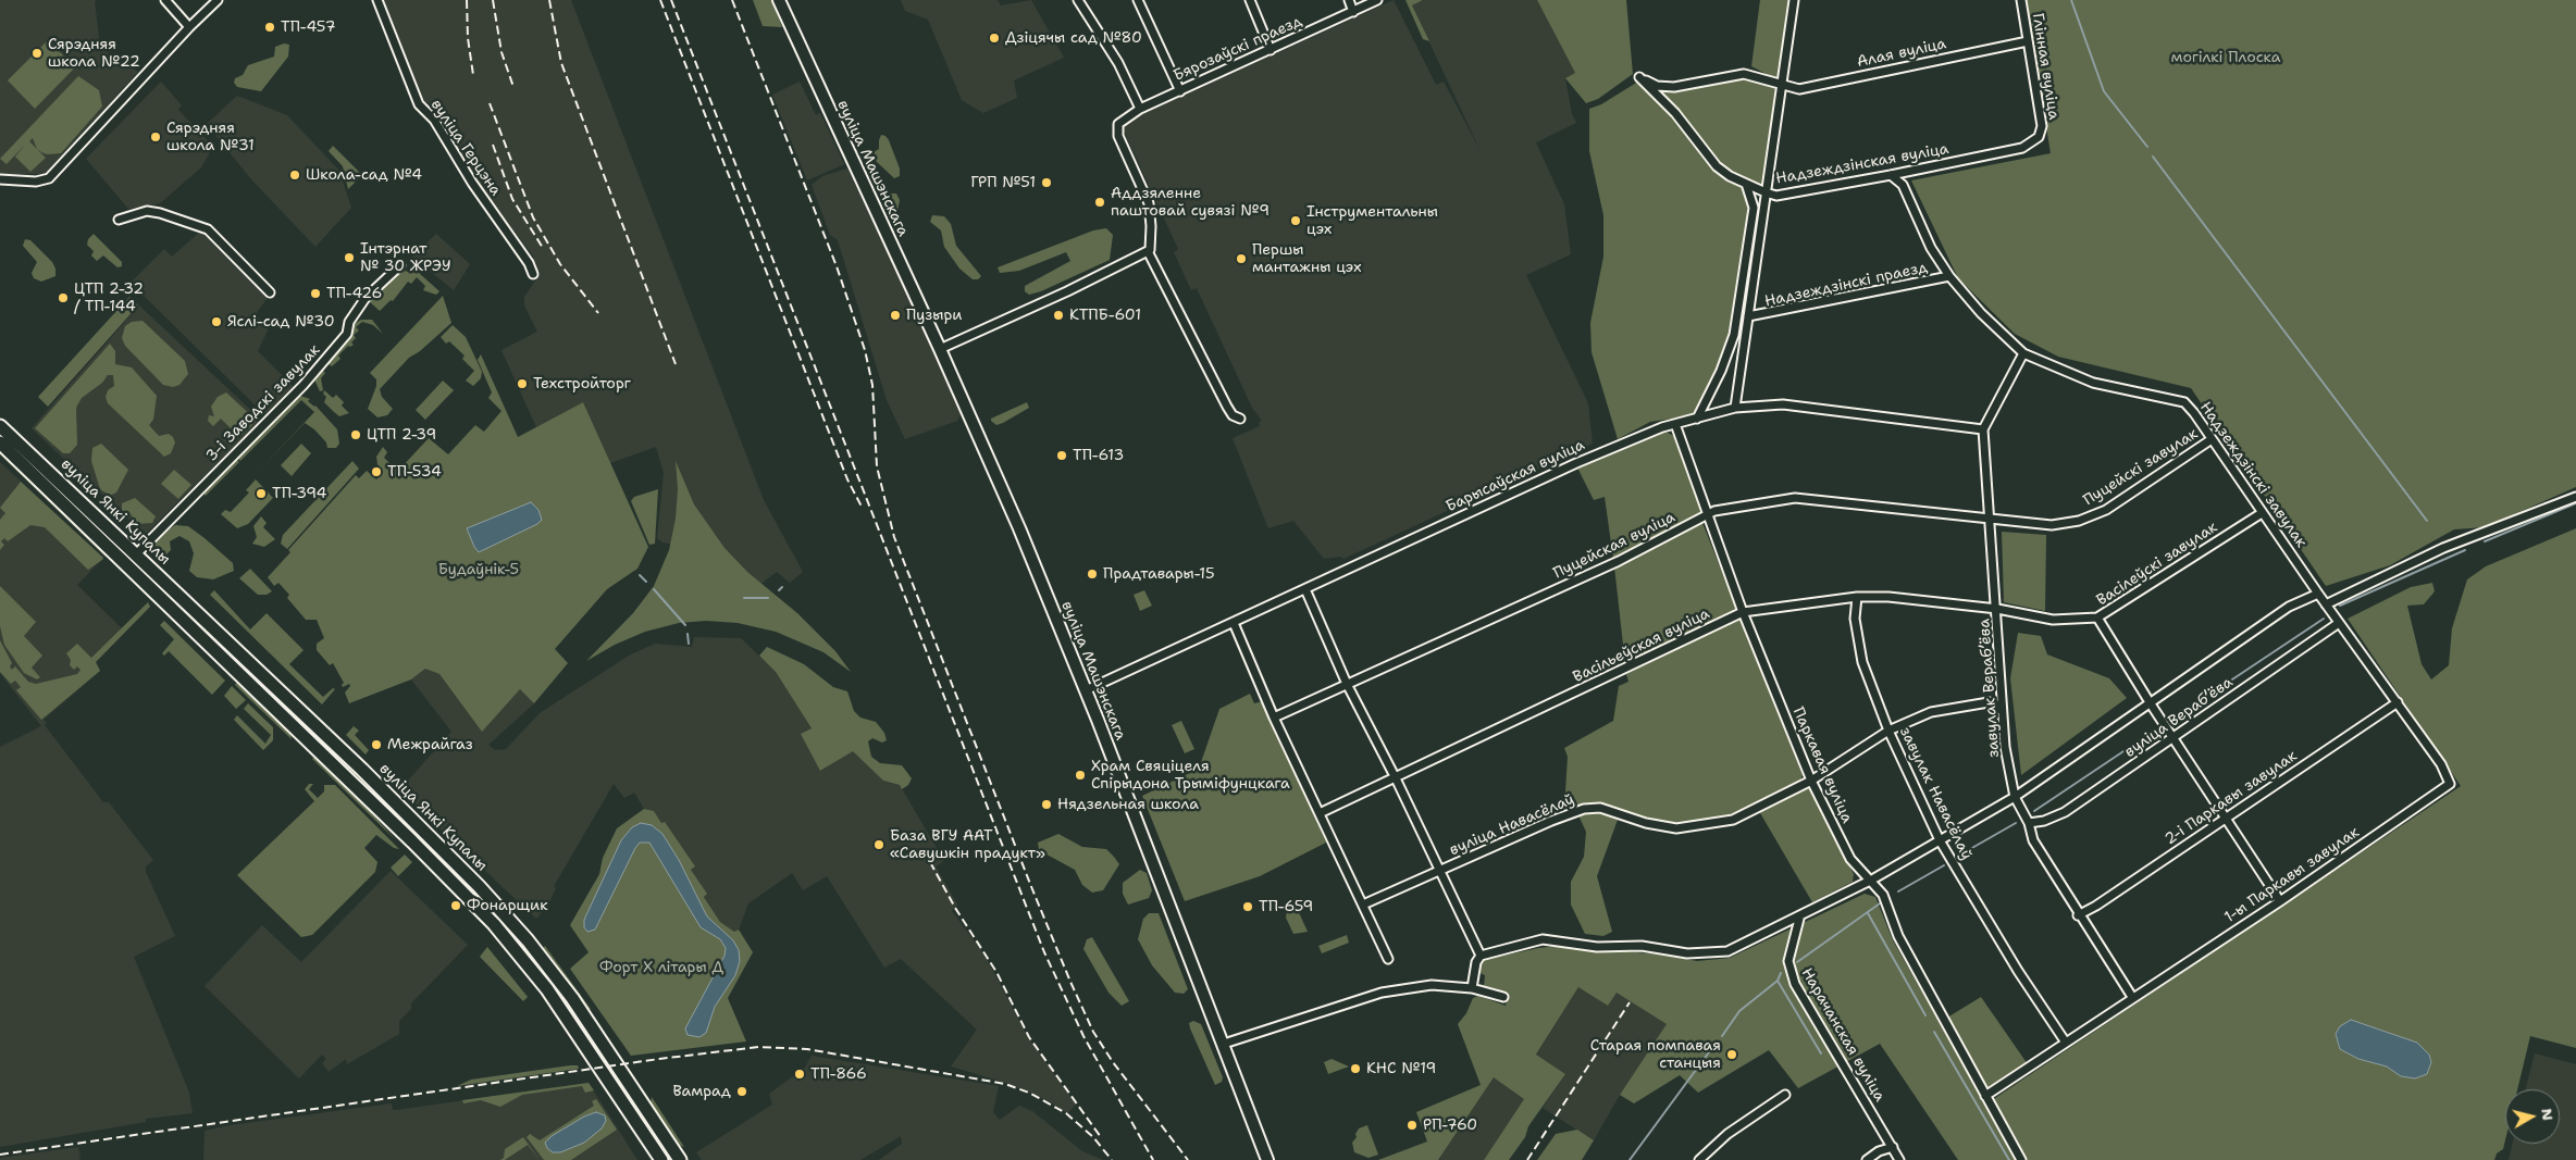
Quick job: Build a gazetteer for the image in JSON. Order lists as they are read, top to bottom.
{
  "streets": {
    "main road": ["вуліца Машэнскага", "вуліца Янкі Купалы"],
    "street": [
      "Бярозаўскі праезд",
      "Алая вуліца",
      "Глінная вуліца",
      "вуліца Герцэна",
      "Надзеждзінская вуліца",
      "Надзеждзінскі праезд",
      "3-і Заводскі завулак",
      "Пуцейскі завулак",
      "Надзеждзінскі завулак",
      "Барысаўская вуліца",
      "Пуцейская вуліца",
      "Васілеўскі завулак",
      "Васільеўская вуліца",
      "завулак Верабʼёва",
      "вуліца Верабʼёва",
      "Паркавая вуліца",
      "завулак Навасёлаў",
      "2-і Паркавы завулак",
      "вуліца Навасёлаў",
      "1-ы Паркавы завулак",
      "Нарачанская вуліца"
    ]
  },
  "crossings": [
    ["Алая вуліца", "Глінная вуліца"],
    ["Глінная вуліца", "Надзеждзінская вуліца"],
    ["Надзеждзінская вуліца", "Надзеждзінскі завулак"],
    ["вуліца Машэнскага", "Барысаўская вуліца"],
    ["Надзеждзінскі праезд", "Надзеждзінскі завулак"],
    ["3-і Заводскі завулак", "вуліца Янкі Купалы"],
    ["Пуцейскі завулак", "Надзеждзінскі завулак"],
    ["Пуцейскі завулак", "Пуцейская вуліца"],
    ["Пуцейскі завулак", "завулак Верабʼёва"],
    ["Надзеждзінскі завулак", "Васілеўскі завулак"],
    ["Надзеждзінскі завулак", "вуліца Верабʼёва"],
    ["Надзеждзінскі завулак", "1-ы Паркавы завулак"],
    ["Барысаўская вуліца", "завулак Верабʼёва"],
    ["Барысаўская вуліца", "Паркавая вуліца"],
    ["Пуцейская вуліца", "завулак Верабʼёва"],
    ["Пуцейская вуліца", "Паркавая вуліца"],
    ["Васілеўскі завулак", "Васільеўская вуліца"],
    ["Васілеўскі завулак", "завулак Верабʼёва"],
    ["Васільеўская вуліца", "завулак Верабʼёва"],
    ["Васільеўская вуліца", "Паркавая вуліца"],
    ["Васільеўская вуліца", "завулак Навасёлаў"],
    ["завулак Верабʼёва", "вуліца Верабʼёва"],
    ["завулак Верабʼёва", "2-і Паркавы завулак"],
    ["завулак Верабʼёва", "вуліца Навасёлаў"],
    ["завулак Верабʼёва", "1-ы Паркавы завулак"],
    ["вуліца Верабʼёва", "Паркавая вуліца"],
    ["вуліца Верабʼёва", "завулак Навасёлаў"],
    ["вуліца Верабʼёва", "1-ы Паркавы завулак"],
    ["вуліца Верабʼёва", "Нарачанская вуліца"],
    ["Паркавая вуліца", "вуліца Навасёлаў"],
    ["Паркавая вуліца", "1-ы Паркавы завулак"],
    ["завулак Навасёлаў", "вуліца Навасёлаў"],
    ["завулак Навасёлаў", "1-ы Паркавы завулак"],
    ["2-і Паркавы завулак", "1-ы Паркавы завулак"]
  ],
  "parks": ["могілкі Плоска", "Будаўнік-5", "Форт X літары Д"],
  "places": [
    "ТП-457",
    "Дзіцячы сад №80",
    "Сярэдняя школа №22",
    "Сярэдняя школа №31",
    "Школа-сад №4",
    "ГРП №51",
    "Аддзяленне паштовай сувязі №9",
    "Інструментальны цэх",
    "Інтэрнат № 30 ЖРЭУ",
    "Першы мантажны цэх",
    "ТП-426",
    "ЦТП 2-32 / ТП-144",
    "Пузыри",
    "КТПБ-601",
    "Яслі-сад №30",
    "Техстройторг",
    "ЦТП 2-39",
    "ТП-613",
    "ТП-534",
    "ТП-394",
    "Прадтавары-15",
    "Межрайгаз",
    "Храм Свяціцеля Спірыдона Трыміфунцкага",
    "Нядзельная школа",
    "База ВГУ ААТ «Савушкін прадукт»",
    "Фонарщик",
    "ТП-659",
    "Старая помпавая станцыя",
    "КНС №19",
    "ТП-866",
    "Вамрад",
    "РП-760"
  ],
  "north": "right"
}
